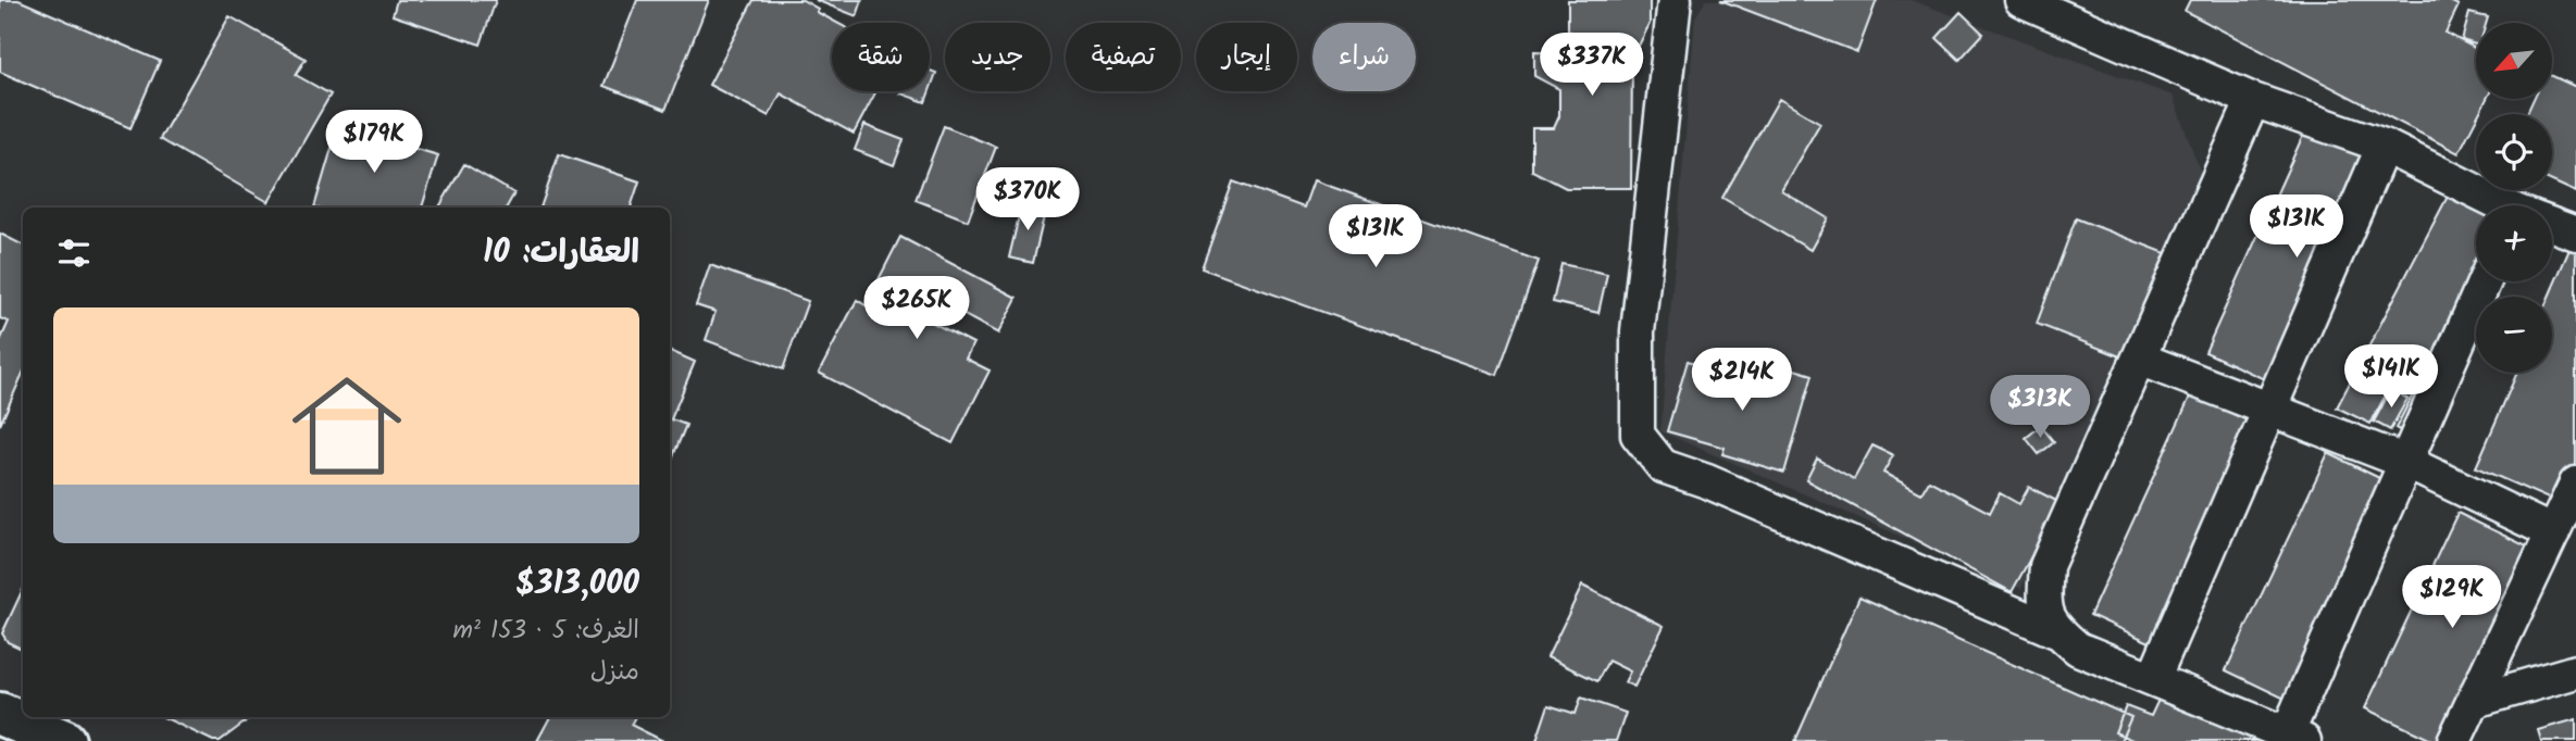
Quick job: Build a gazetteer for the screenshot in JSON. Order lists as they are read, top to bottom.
{
  "north": "bottom left",
  "page": {
    "map_buttons": ["+", "−"],
    "chip": [
      "شراء",
      "إيجار",
      "تصفية",
      "جديد",
      "شقة"
    ],
    "price": [
      "$337K",
      "$179K",
      "$370K",
      "$131K",
      "$131K",
      "$265K",
      "$141K",
      "$214K",
      "$313K",
      "$129K"
    ],
    "heading": "العقارات: 10",
    "list": [
      {
        "name": "$313,000",
        "note": "الغرف: 5 · 153 m² · منزل"
      }
    ]
  }
}
